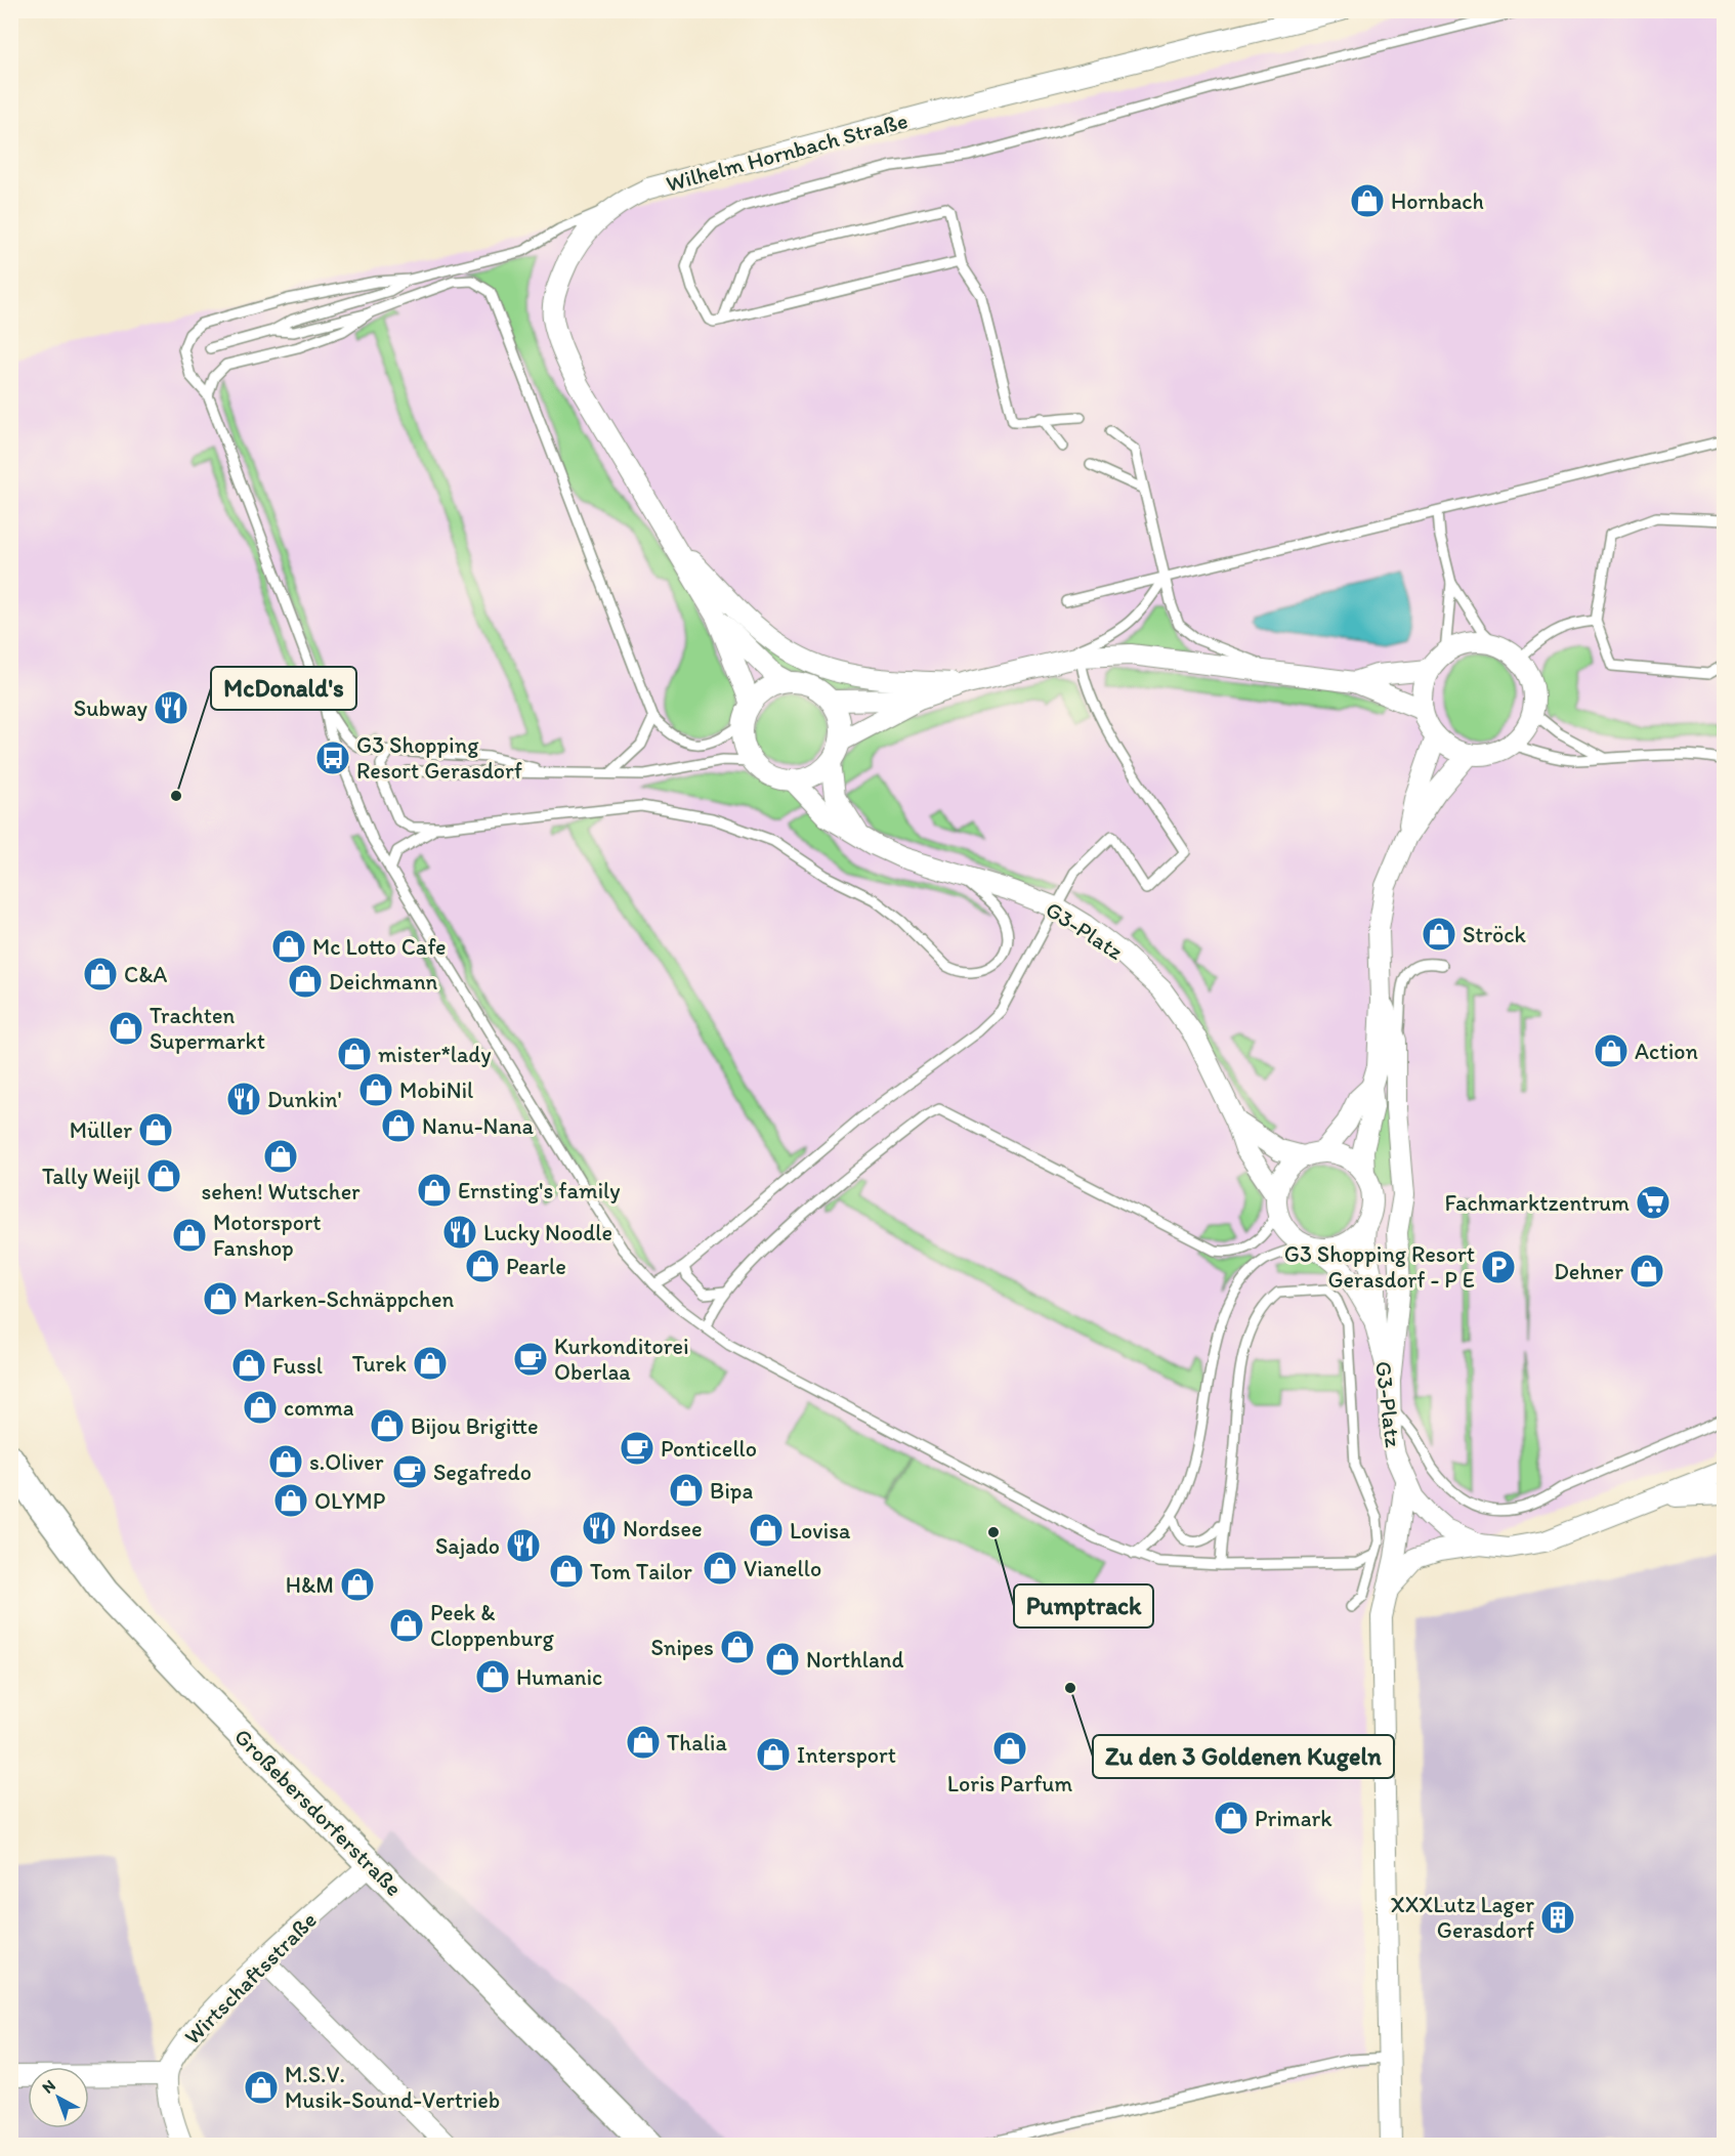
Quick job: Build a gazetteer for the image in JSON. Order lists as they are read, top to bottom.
{
  "streets": {
    "street": [
      "Wilhelm Hornbach Straße",
      "G3-Platz",
      "Großebersdorferstraße",
      "Wirtschaftsstraße"
    ]
  },
  "crossings": [
    ["Wilhelm Hornbach Straße", "G3-Platz"],
    ["Großebersdorferstraße", "Wirtschaftsstraße"]
  ],
  "places": {
    "shop": [
      "Hornbach",
      "Ströck",
      "Mc Lotto Cafe",
      "C&A",
      "Deichmann",
      "Trachten Supermarkt",
      "Action",
      "mister*lady",
      "MobiNil",
      "Nanu-Nana",
      "Müller",
      "sehen! Wutscher",
      "Tally Weijl",
      "Ernsting's family",
      "Motorsport Fanshop",
      "Pearle",
      "Dehner",
      "Marken-Schnäppchen",
      "Turek",
      "Fussl",
      "comma",
      "Bijou Brigitte",
      "s.Oliver",
      "Bipa",
      "OLYMP",
      "Lovisa",
      "Vianello",
      "Tom Tailor",
      "H&M",
      "Peek & Cloppenburg",
      "Snipes",
      "Northland",
      "Humanic",
      "Thalia",
      "Loris Parfum",
      "Intersport",
      "Primark",
      "M.S.V. Musik-Sound-Vertrieb"
    ],
    "restaurant": [
      "Subway",
      "Dunkin'",
      "Lucky Noodle",
      "Nordsee",
      "Sajado"
    ],
    "bus stop": ["G3 Shopping Resort Gerasdorf"],
    "other": ["McDonald's", "Pumptrack", "Zu den 3 Goldenen Kugeln"],
    "supermarket": ["Fachmarktzentrum"],
    "parking": ["G3 Shopping Resort Gerasdorf - P E"],
    "cafe": ["Kurkonditorei Oberlaa", "Ponticello", "Segafredo"],
    "building": ["XXXLutz Lager Gerasdorf"]
  },
  "north": "top left"
}
